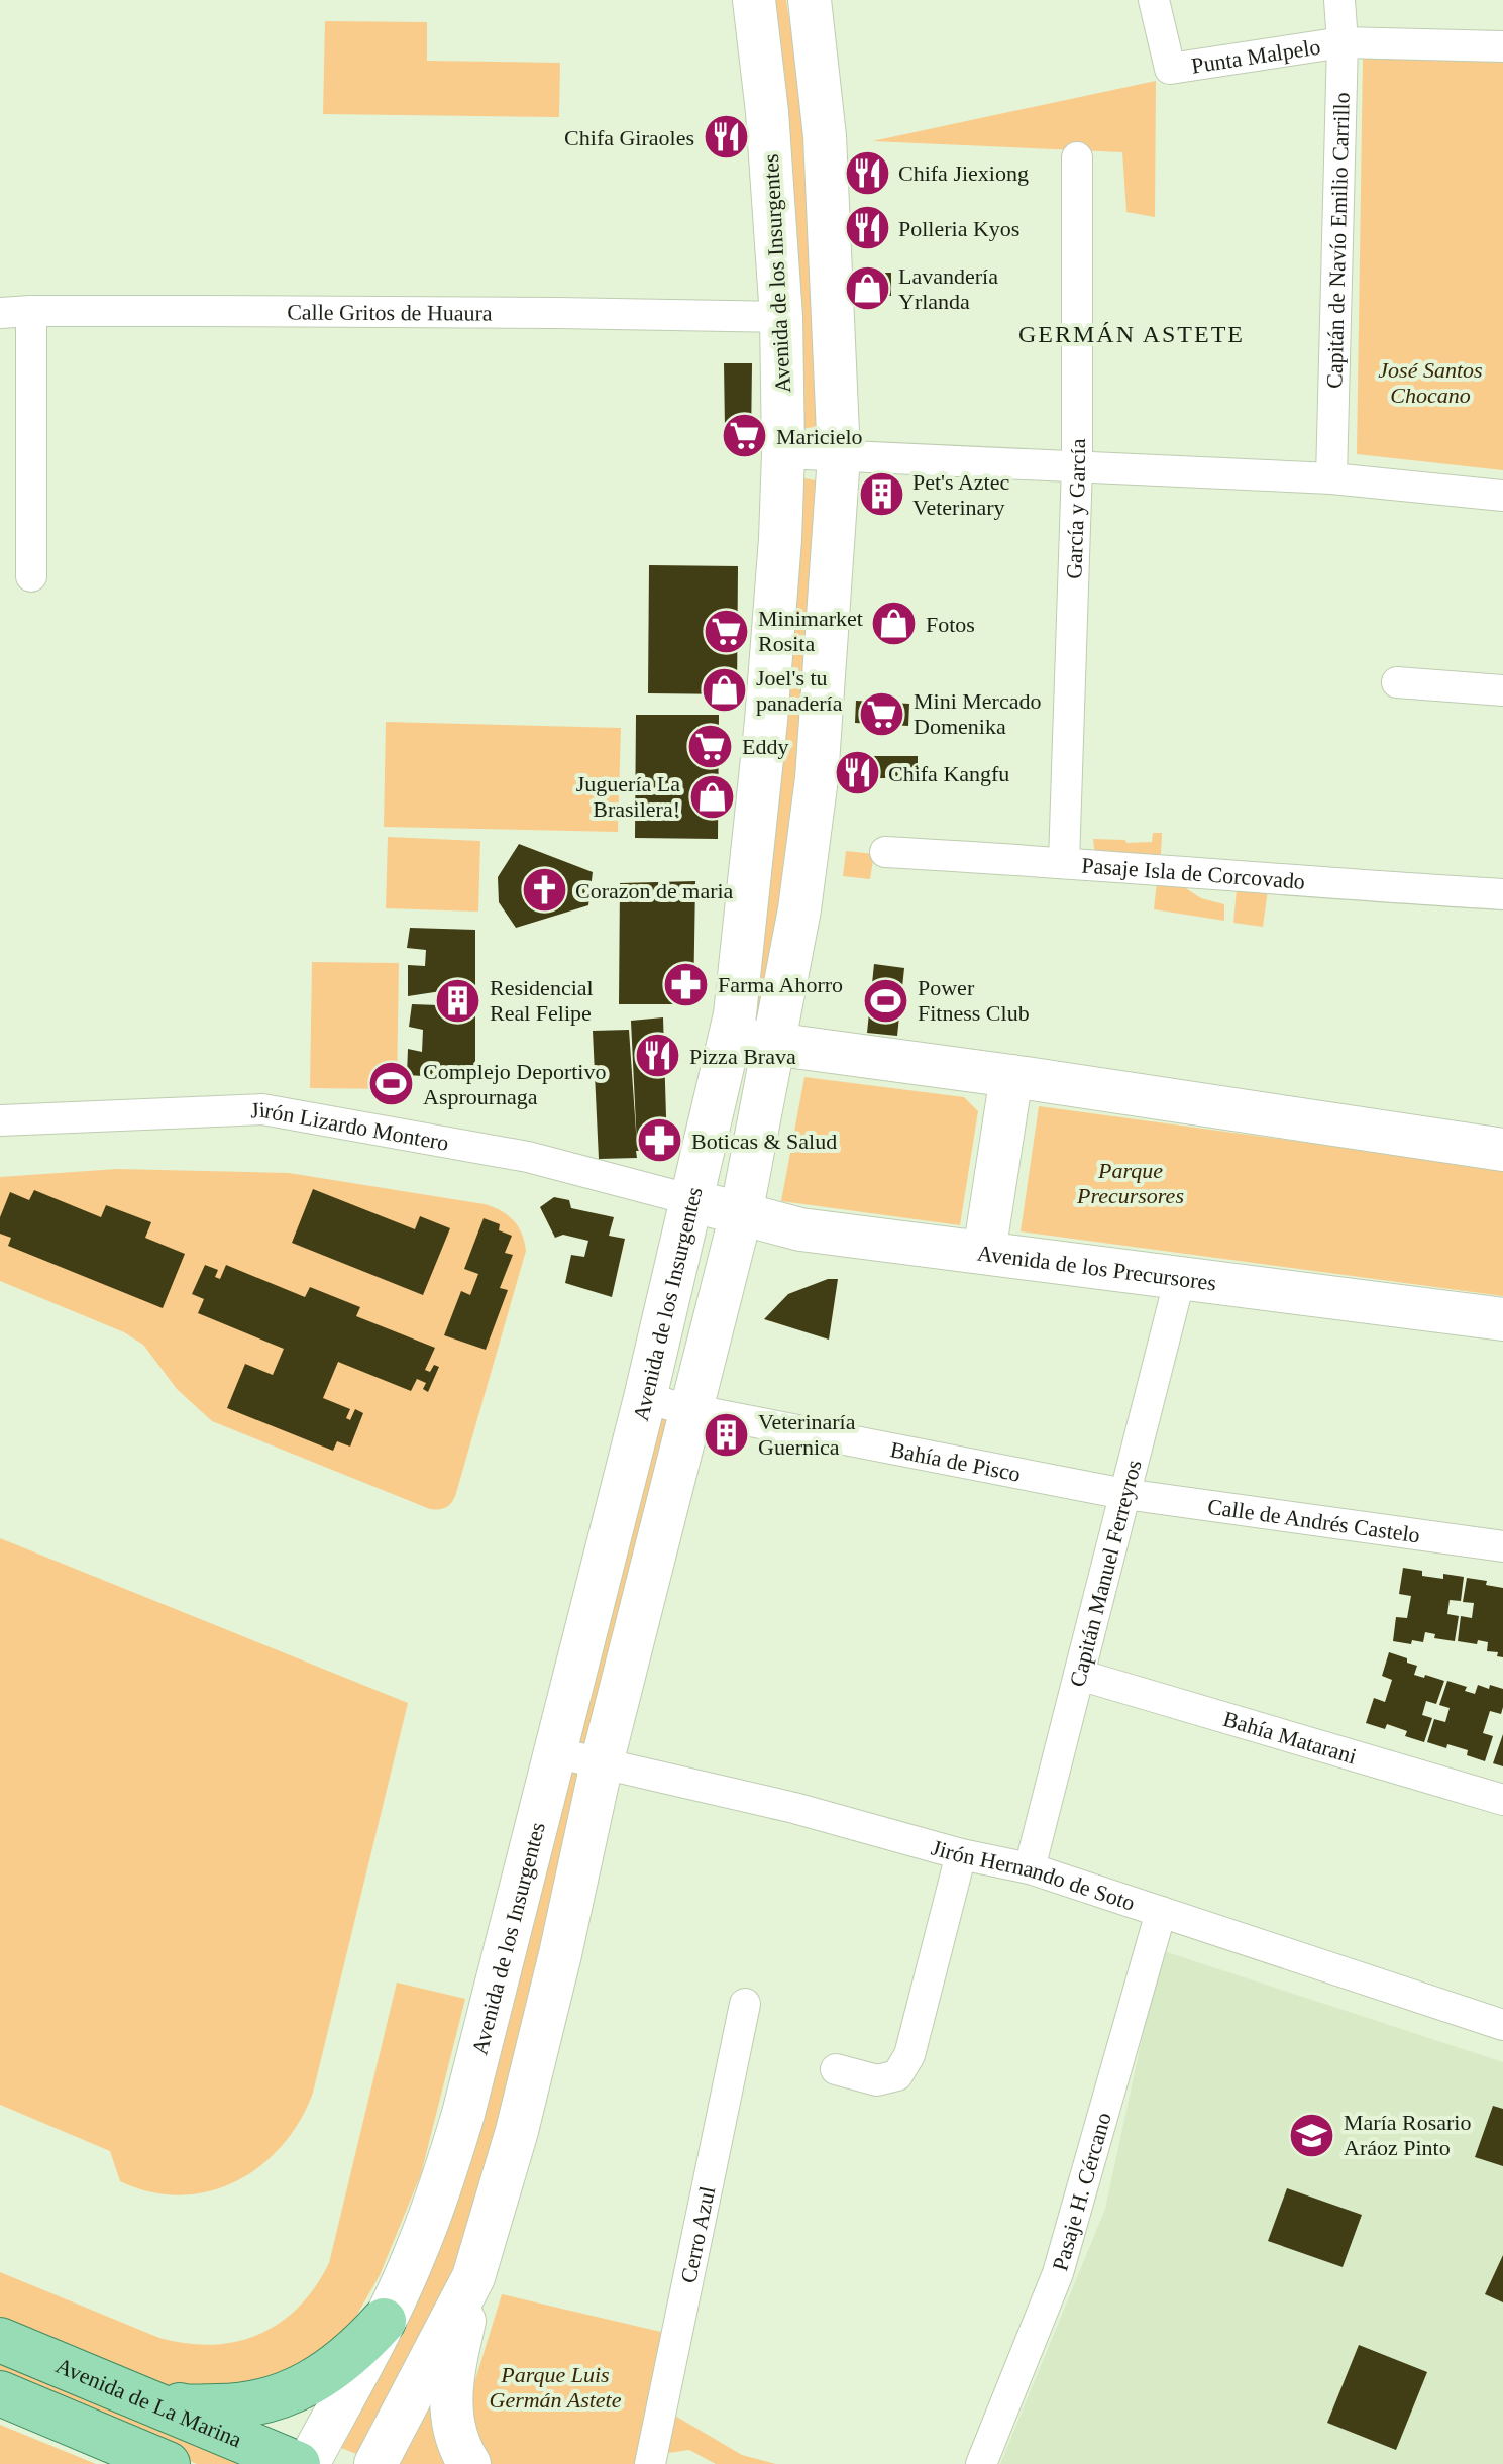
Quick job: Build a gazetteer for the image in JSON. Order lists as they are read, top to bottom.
{
  "streets": {
    "main road": ["Avenida de los Insurgentes", "Avenida de los Precursores", "Avenida de La Marina"],
    "street": [
      "Punta Malpelo",
      "Capitán de Navío Emilio Carrillo",
      "Calle Gritos de Huaura",
      "García y García",
      "Pasaje Isla de Corcovado",
      "Jirón Lizardo Montero",
      "Bahía de Pisco",
      "Calle de Andrés Castelo",
      "Capitán Manuel Ferreyros",
      "Bahía Matarani",
      "Jirón Hernando de Soto",
      "Pasaje H. Cércano",
      "Cerro Azul"
    ]
  },
  "crossings": [
    ["Punta Malpelo", "Capitán de Navío Emilio Carrillo"],
    ["Avenida de los Insurgentes", "Calle Gritos de Huaura"],
    ["Avenida de los Insurgentes", "Jirón Lizardo Montero"],
    ["Avenida de los Insurgentes", "Avenida de los Precursores"],
    ["Avenida de los Insurgentes", "Bahía de Pisco"],
    ["Avenida de los Insurgentes", "Jirón Hernando de Soto"],
    ["García y García", "Pasaje Isla de Corcovado"],
    ["Jirón Lizardo Montero", "Avenida de los Precursores"],
    ["Avenida de los Precursores", "Capitán Manuel Ferreyros"],
    ["Bahía de Pisco", "Calle de Andrés Castelo"],
    ["Bahía de Pisco", "Capitán Manuel Ferreyros"],
    ["Calle de Andrés Castelo", "Capitán Manuel Ferreyros"],
    ["Capitán Manuel Ferreyros", "Bahía Matarani"],
    ["Capitán Manuel Ferreyros", "Jirón Hernando de Soto"],
    ["Jirón Hernando de Soto", "Pasaje H. Cércano"]
  ],
  "districts": ["GERMÁN ASTETE"],
  "parks": ["José Santos Chocano", "Parque Precursores", "Parque Luis Germán Astete"],
  "places": {
    "restaurant": [
      "Chifa Giraoles",
      "Chifa Jiexiong",
      "Polleria Kyos",
      "Chifa Kangfu",
      "Pizza Brava"
    ],
    "shop": [
      "Lavandería Yrlanda",
      "Fotos",
      "Joel's tu panadería",
      "Juguería La Brasilera!"
    ],
    "supermarket": [
      "Maricielo",
      "Minimarket Rosita",
      "Mini Mercado Domenika",
      "Eddy"
    ],
    "building": ["Pet's Aztec Veterinary", "Residencial Real Felipe", "Veterinaría Guernica"],
    "church": ["Corazon de maria"],
    "pharmacy": ["Farma Ahorro", "Boticas & Salud"],
    "sports": ["Power Fitness Club", "Complejo Deportivo Asprournaga"],
    "school or university": ["María Rosario Aráoz Pinto"]
  }
}
